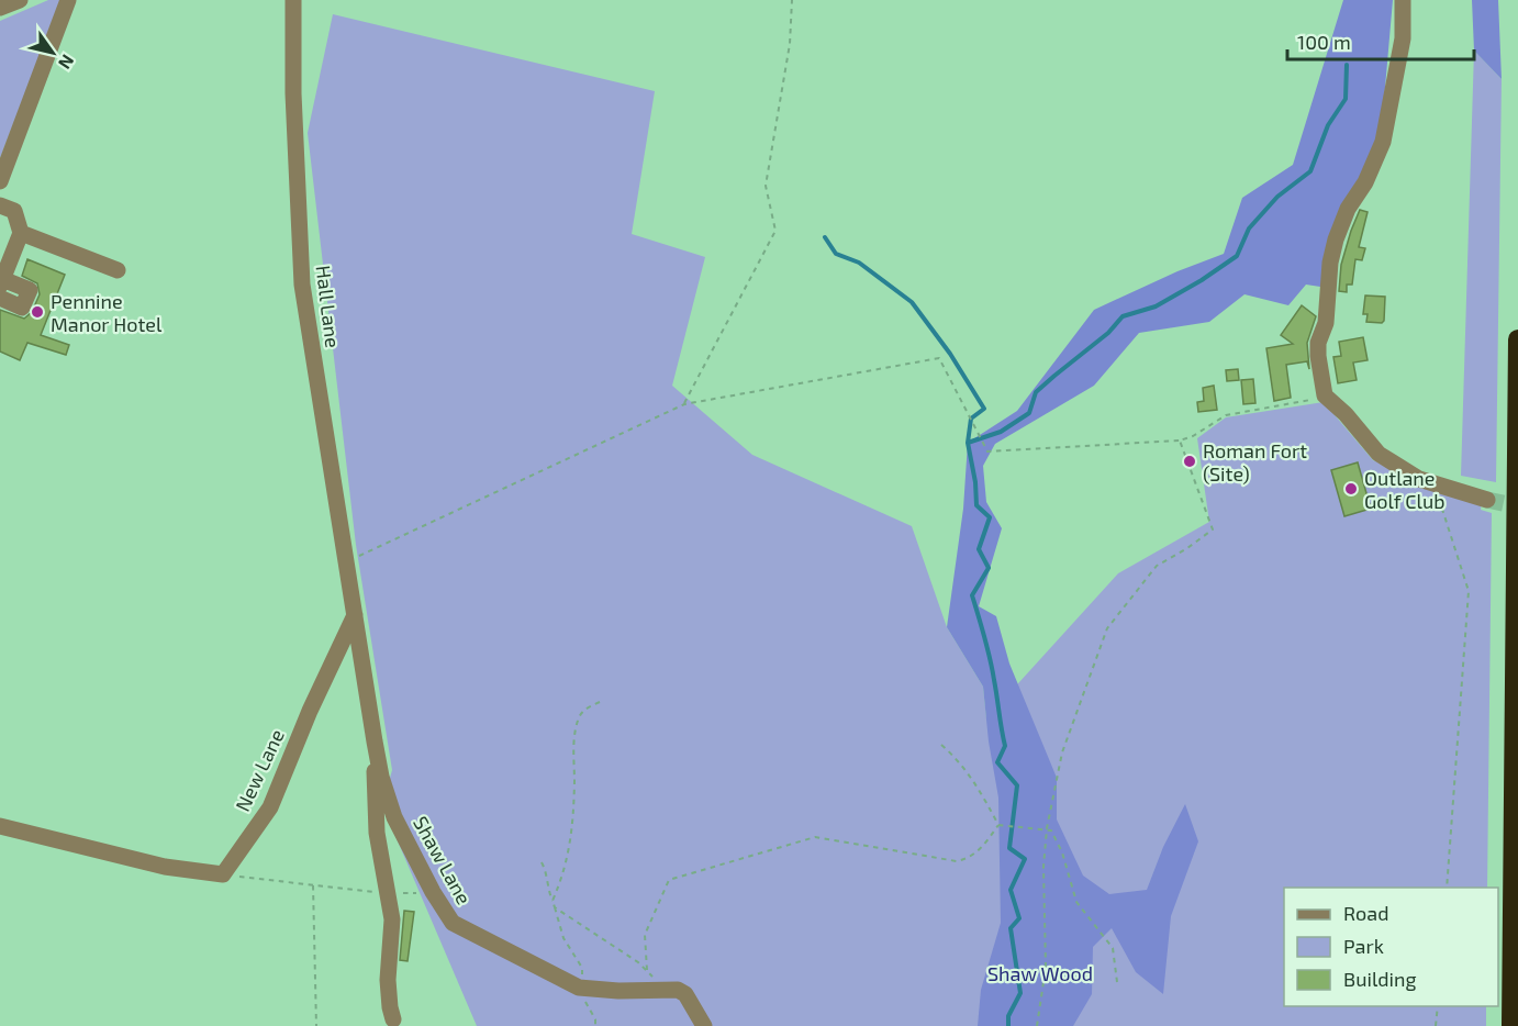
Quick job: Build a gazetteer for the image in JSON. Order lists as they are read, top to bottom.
{
  "streets": {
    "street": ["Hall Lane", "New Lane", "Shaw Lane"]
  },
  "crossings": [
    ["Hall Lane", "New Lane"],
    ["Hall Lane", "Shaw Lane"],
    ["New Lane", "Shaw Lane"]
  ],
  "parks": ["Shaw Wood"],
  "places": ["Pennine Manor Hotel", "Roman Fort (Site)", "Outlane Golf Club"],
  "legend": ["Road", "Park", "Building"],
  "scale_bar": "100 m",
  "north": "bottom right"
}
